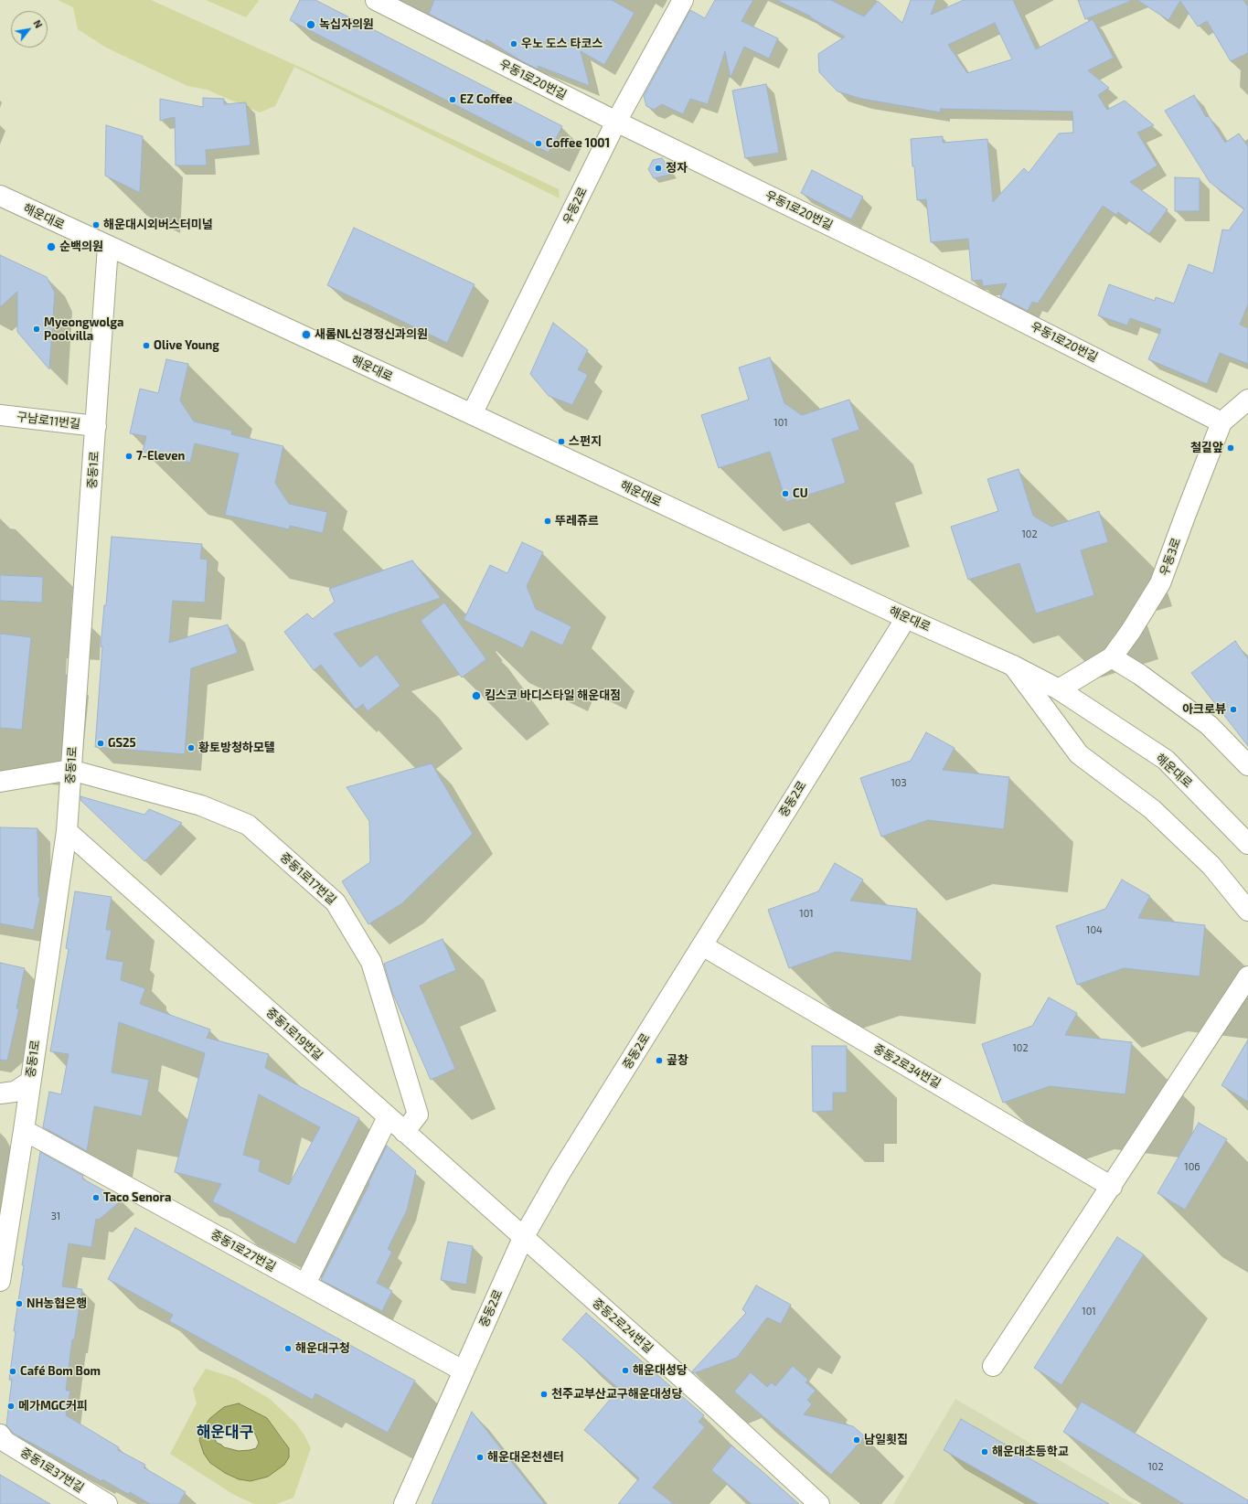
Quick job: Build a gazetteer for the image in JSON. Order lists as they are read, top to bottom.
{
  "streets": {
    "street": [
      "우동1로20번길",
      "우동2로",
      "해운대로",
      "구남로11번길",
      "중동1로",
      "우동3로",
      "중동2로",
      "중동1로17번길",
      "중동1로19번길",
      "중동2로34번길",
      "중동1로27번길",
      "중동2로24번길",
      "중동1로37번길"
    ]
  },
  "crossings": [
    ["우동1로20번길", "우동2로"],
    ["우동1로20번길", "우동3로"],
    ["우동2로", "해운대로"],
    ["해운대로", "중동1로"],
    ["해운대로", "우동3로"],
    ["해운대로", "중동2로"],
    ["구남로11번길", "중동1로"],
    ["중동1로", "중동1로17번길"],
    ["중동1로", "중동1로19번길"],
    ["중동1로", "중동1로27번길"],
    ["중동2로", "중동1로19번길"],
    ["중동2로", "중동2로34번길"],
    ["중동2로", "중동1로27번길"],
    ["중동2로", "중동2로24번길"],
    ["중동1로17번길", "중동1로19번길"],
    ["중동1로19번길", "중동2로24번길"]
  ],
  "districts": ["해운대구"],
  "places": [
    "녹십자의원",
    "우노 도스 타코스",
    "EZ Coffee",
    "Coffee 1001",
    "정자",
    "해운대시외버스터미널",
    "순백의원",
    "Myeongwolga Poolvilla",
    "새롬NL신경정신과의원",
    "Olive Young",
    "스펀지",
    "철길앞",
    "7-Eleven",
    "CU",
    "뚜레쥬르",
    "킴스코 바디스타일 해운대점",
    "아크로뷰",
    "GS25",
    "황토방청하모텔",
    "곺창",
    "Taco Senora",
    "NH농협은행",
    "해운대구청",
    "해운대성당",
    "Café Bom Bom",
    "천주교부산교구해운대성당",
    "메가MGC커피",
    "남일횟집",
    "해운대초등학교",
    "해운대온천센터"
  ],
  "house_numbers": [
    "101",
    "102",
    "103",
    "101",
    "104",
    "102",
    "106",
    "31",
    "101",
    "102"
  ],
  "north": "top right"
}
